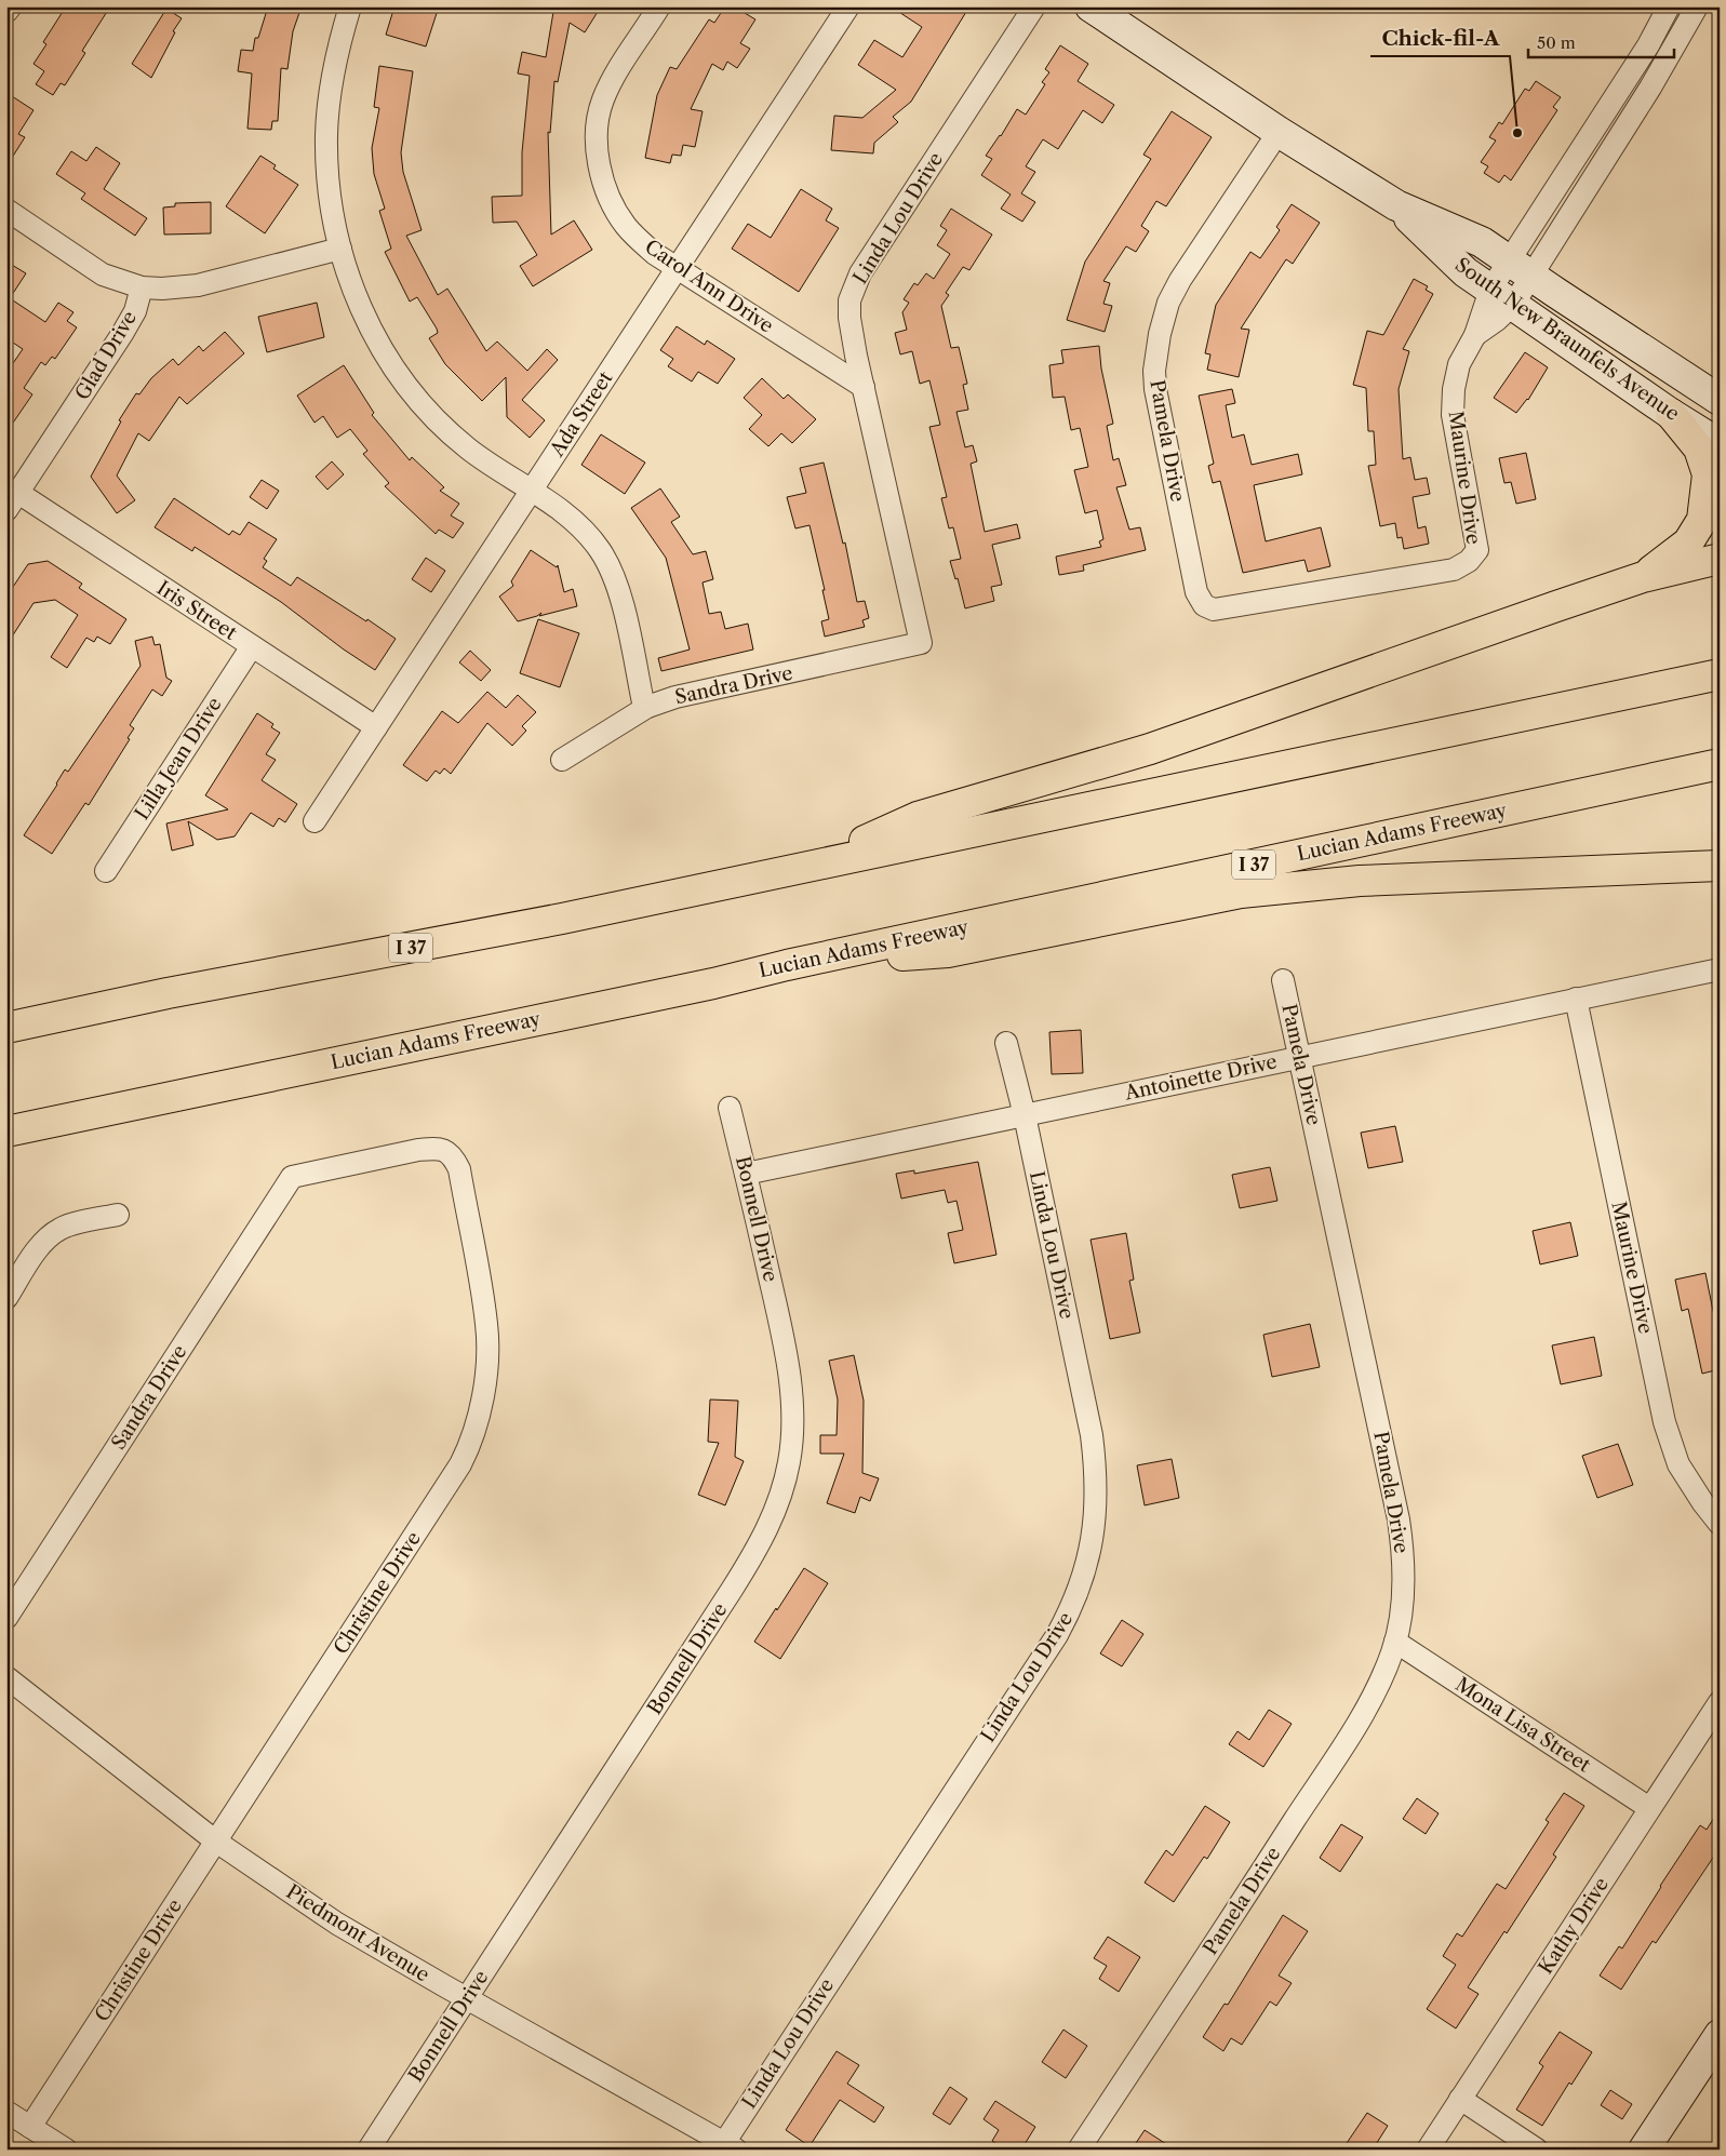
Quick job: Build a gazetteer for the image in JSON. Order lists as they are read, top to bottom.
{
  "streets": {
    "highway": ["Lucian Adams Freeway", "I 37"],
    "main road": ["South New Braunfels Avenue"],
    "street": [
      "Linda Lou Drive",
      "Carol Ann Drive",
      "Glad Drive",
      "Ada Street",
      "Pamela Drive",
      "Maurine Drive",
      "Iris Street",
      "Sandra Drive",
      "Lilla Jean Drive",
      "Antoinette Drive",
      "Bonnell Drive",
      "Christine Drive",
      "Mona Lisa Street",
      "Kathy Drive",
      "Piedmont Avenue"
    ]
  },
  "crossings": [
    ["Linda Lou Drive", "Carol Ann Drive"],
    ["Linda Lou Drive", "Sandra Drive"],
    ["Linda Lou Drive", "Antoinette Drive"],
    ["Linda Lou Drive", "Piedmont Avenue"],
    ["Carol Ann Drive", "Ada Street"],
    ["South New Braunfels Avenue", "Pamela Drive"],
    ["South New Braunfels Avenue", "Maurine Drive"],
    ["Glad Drive", "Iris Street"],
    ["Ada Street", "Iris Street"],
    ["Pamela Drive", "Maurine Drive"],
    ["Pamela Drive", "Antoinette Drive"],
    ["Pamela Drive", "Mona Lisa Street"],
    ["Maurine Drive", "Antoinette Drive"],
    ["Iris Street", "Lilla Jean Drive"],
    ["Sandra Drive", "Christine Drive"],
    ["Antoinette Drive", "Bonnell Drive"],
    ["Bonnell Drive", "Piedmont Avenue"],
    ["Christine Drive", "Piedmont Avenue"],
    ["Mona Lisa Street", "Kathy Drive"]
  ],
  "places": ["Chick-fil-A"],
  "scale_bar": "50 m"
}
